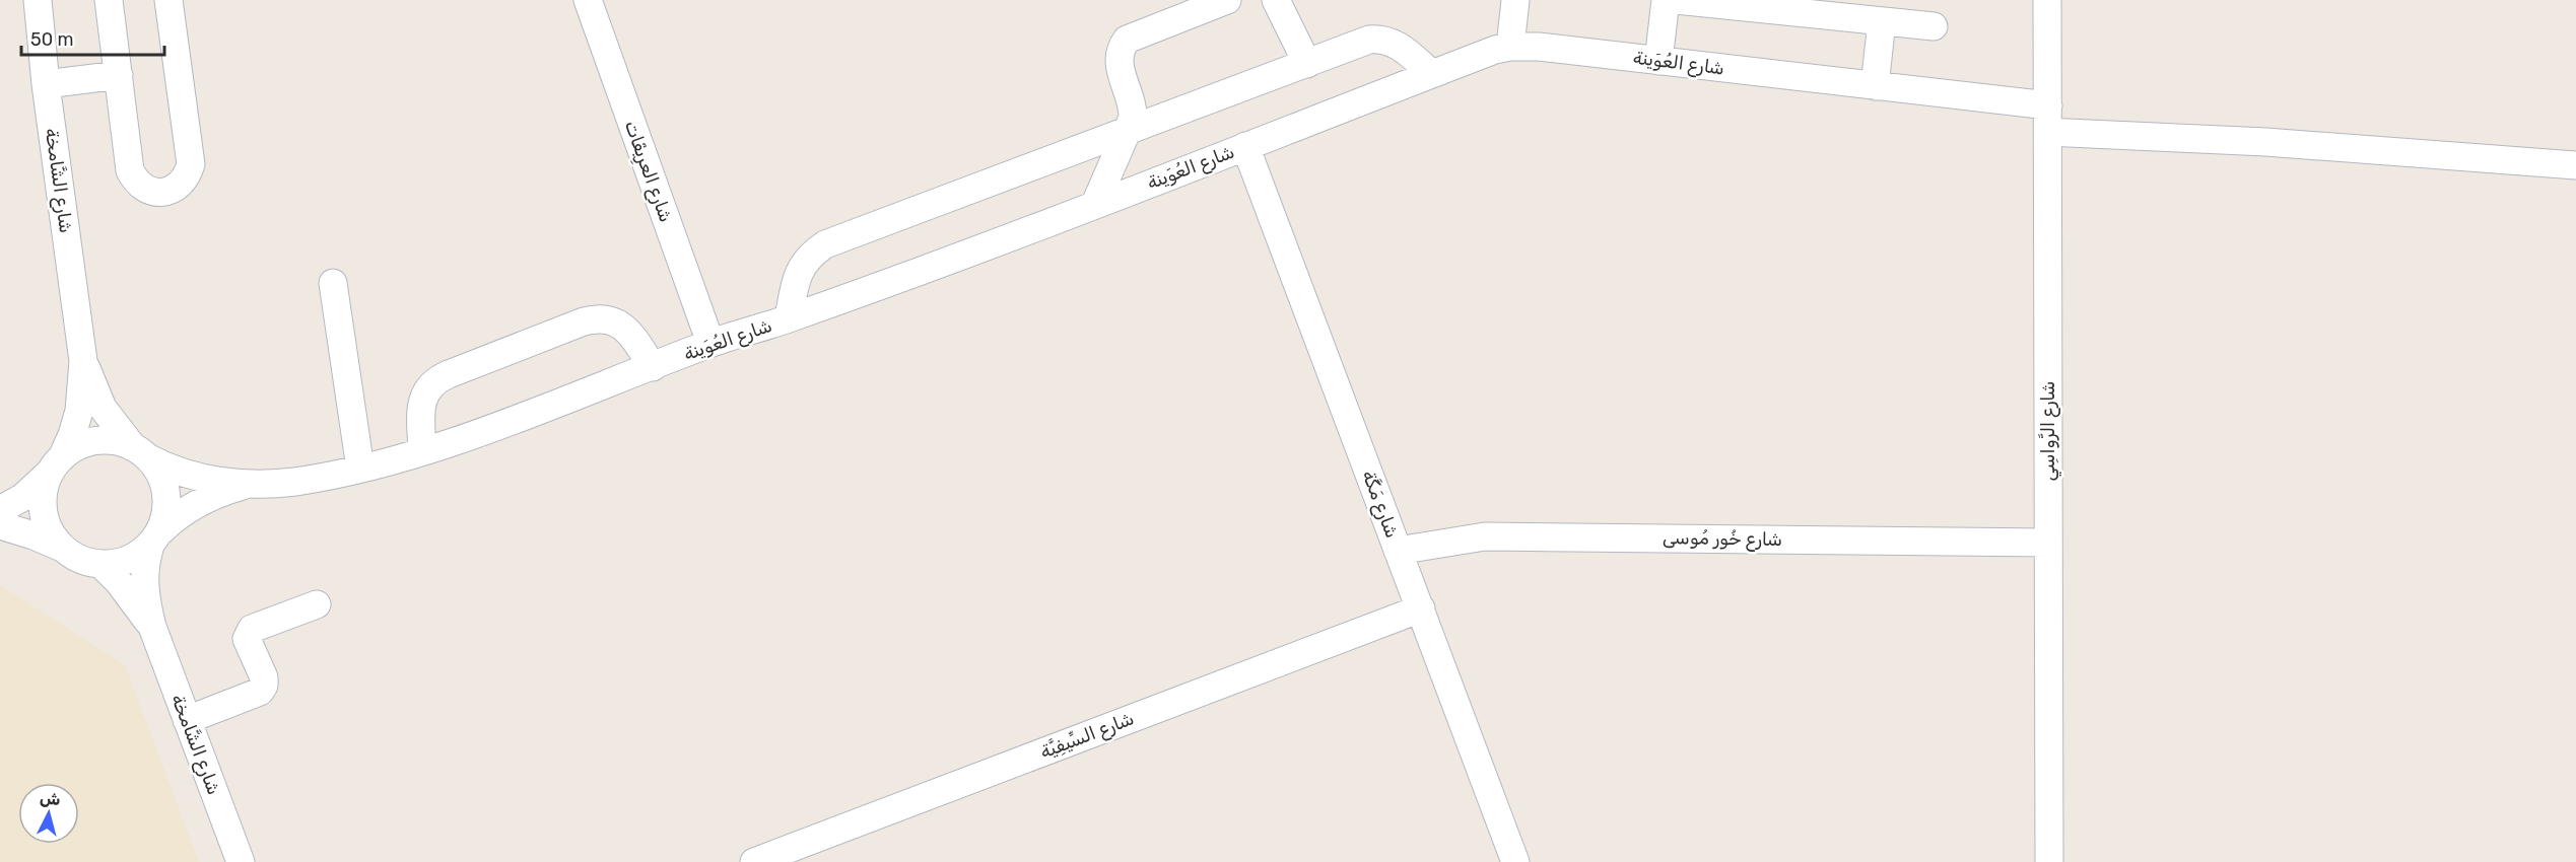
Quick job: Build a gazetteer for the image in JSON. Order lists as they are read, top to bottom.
{
  "streets": {
    "street": [
      "شارع العُوَينة",
      "شارع العرِيقَات",
      "شارع الشَّامخة",
      "شارع الرَّواسِي",
      "شارع مَكَّة",
      "شارع خُور مُوسى",
      "شارع السِّيفِيَّة"
    ]
  },
  "crossings": [
    ["شارع العُوَينة", "شارع العرِيقَات"],
    ["شارع العُوَينة", "شارع الشَّامخة"],
    ["شارع العُوَينة", "شارع الرَّواسِي"],
    ["شارع العُوَينة", "شارع مَكَّة"],
    ["شارع الرَّواسِي", "شارع خُور مُوسى"],
    ["شارع مَكَّة", "شارع خُور مُوسى"],
    ["شارع مَكَّة", "شارع السِّيفِيَّة"]
  ],
  "scale_bar": "50 m",
  "north": "top"
}
